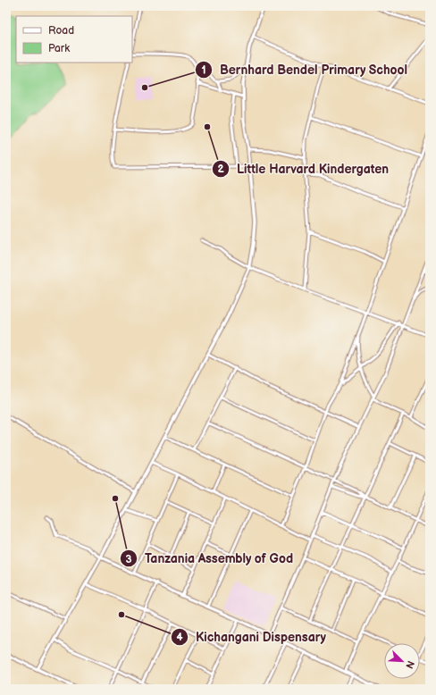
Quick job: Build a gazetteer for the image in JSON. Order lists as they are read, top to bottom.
{
  "places": [
    "Bernhard Bendel Primary School",
    "Little Harvard Kindergaten",
    "Tanzania Assembly of God",
    "Kichangani Dispensary"
  ],
  "legend": ["Road", "Park"],
  "north": "bottom right"
}
